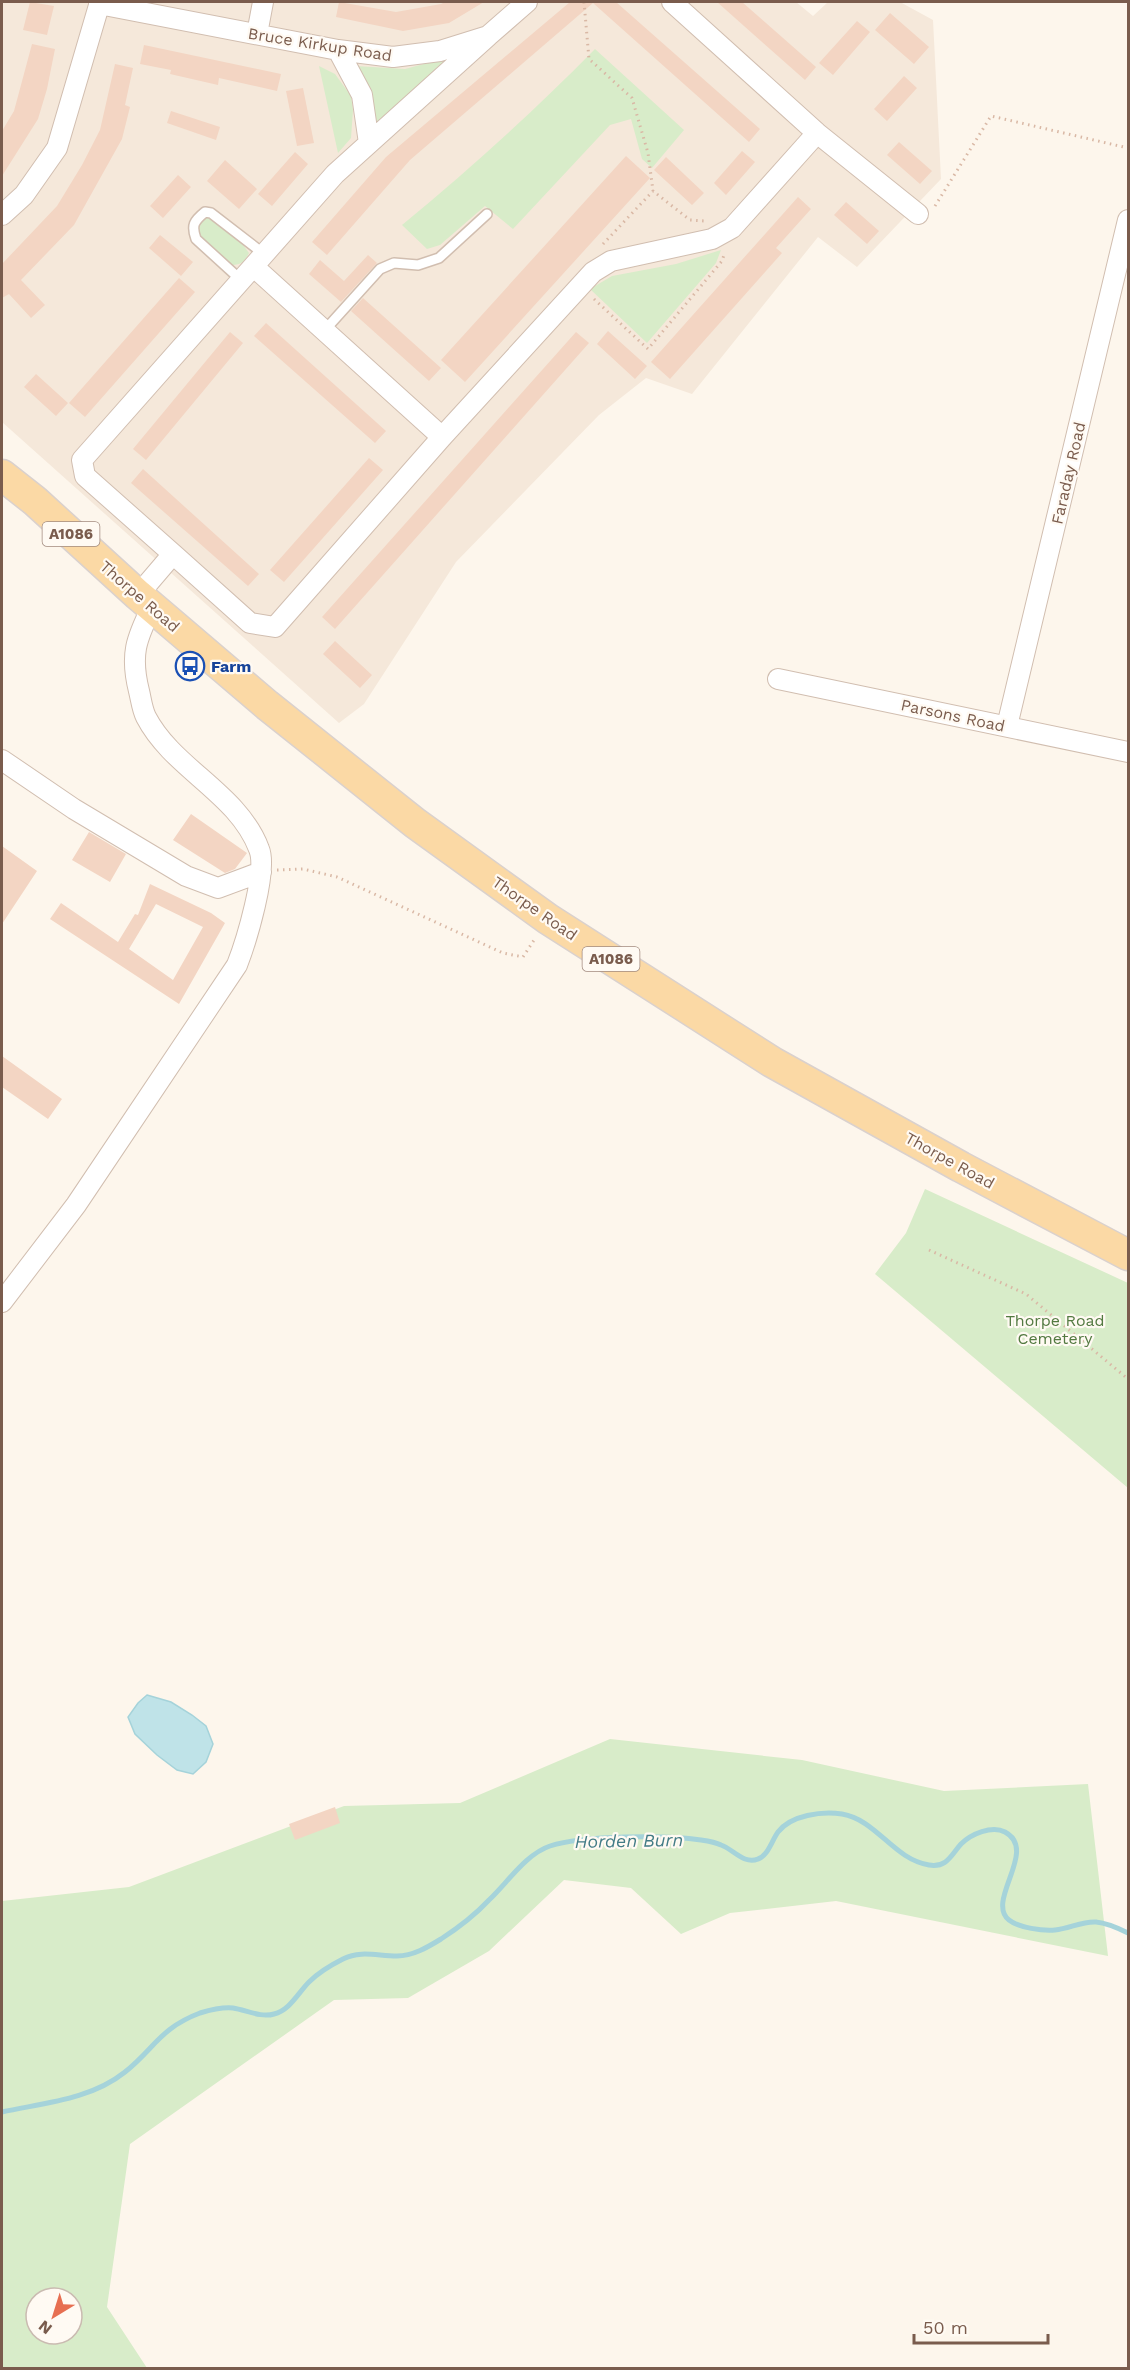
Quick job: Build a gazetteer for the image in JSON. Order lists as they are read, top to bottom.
{
  "streets": {
    "main road": ["A1086", "Thorpe Road"],
    "street": ["Bruce Kirkup Road", "Faraday Road", "Parsons Road"]
  },
  "crossings": [
    ["Faraday Road", "Parsons Road"]
  ],
  "water": ["Horden Burn"],
  "parks": ["Thorpe Road Cemetery"],
  "places": {
    "bus stop": ["Farm"]
  },
  "scale_bar": "50 m",
  "north": "bottom left"
}
